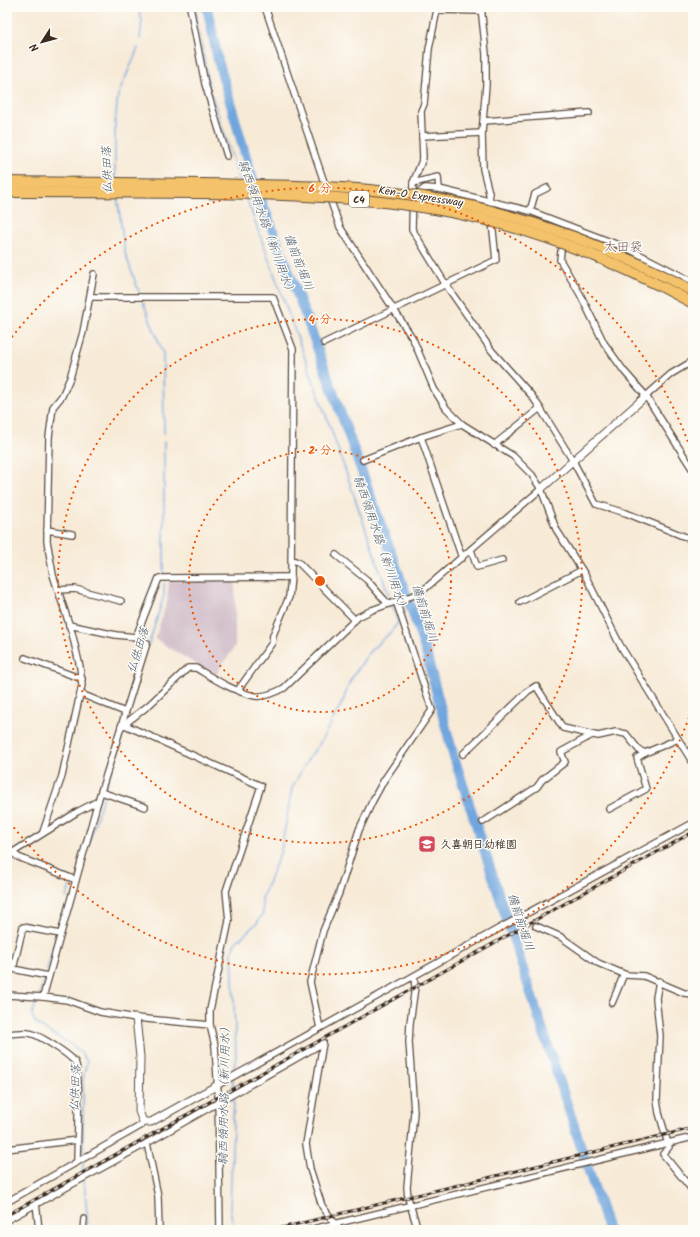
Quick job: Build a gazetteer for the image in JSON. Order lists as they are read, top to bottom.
{
  "streets": {
    "highway": ["Ken-O Expressway", "C4"]
  },
  "districts": ["太田袋"],
  "water": ["仏供田落", "騎西領用水路（新川用水）", "備前前堀川"],
  "places": {
    "school or university": ["久喜朝日幼稚園"]
  },
  "north": "bottom left",
  "rings": ["6 分", "4 分", "2 分"]
}
